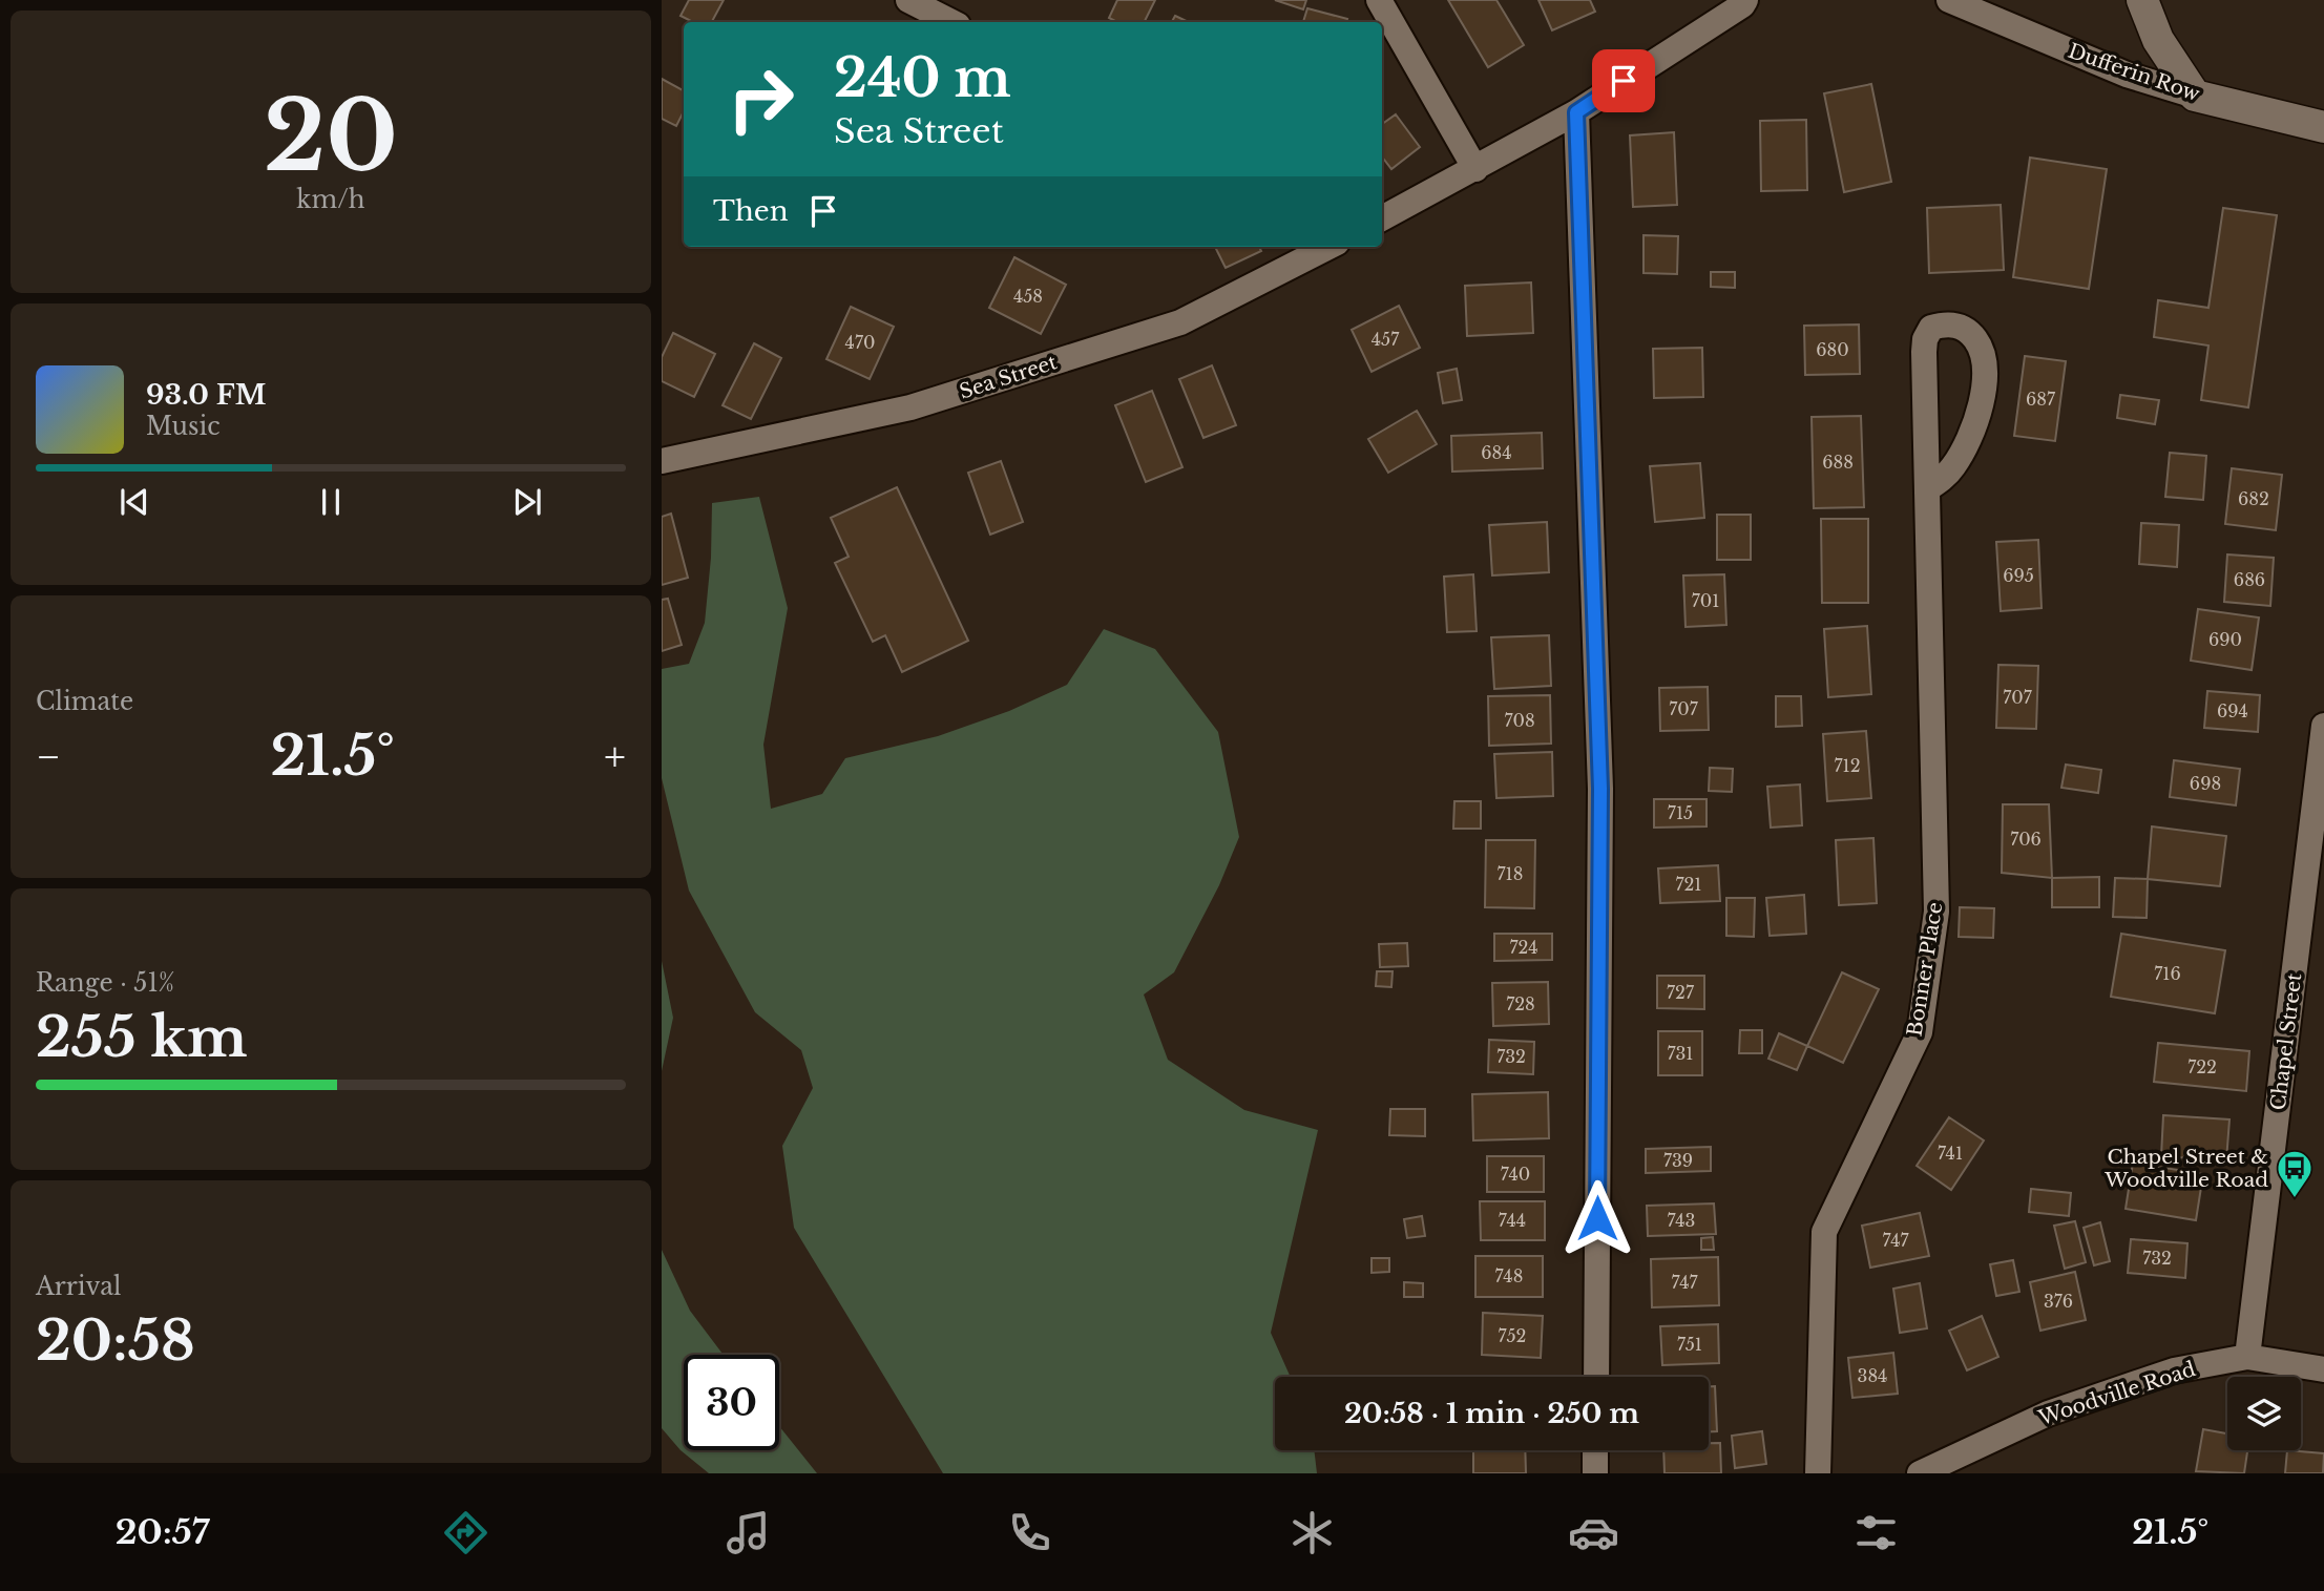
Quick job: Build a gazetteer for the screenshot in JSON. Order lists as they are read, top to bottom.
{
  "streets": {
    "street": [
      "Dufferin Row",
      "Sea Street",
      "Bonner Place",
      "Chapel Street",
      "Woodville Road"
    ]
  },
  "crossings": [
    ["Chapel Street", "Woodville Road"]
  ],
  "places": {
    "bus stop": ["Chapel Street & Woodville Road"]
  },
  "house_numbers": [
    "458",
    "457",
    "470",
    "680",
    "687",
    "684",
    "688",
    "682",
    "695",
    "686",
    "701",
    "690",
    "707",
    "707",
    "694",
    "708",
    "712",
    "698",
    "715",
    "706",
    "718",
    "721",
    "724",
    "716",
    "727",
    "728",
    "731",
    "732",
    "722",
    "741",
    "739",
    "740",
    "744",
    "743",
    "747",
    "732",
    "748",
    "747",
    "376",
    "752",
    "751",
    "384"
  ],
  "page": {
    "tile": [
      ["20", "km/h"],
      "Climate",
      ["Range · 51%", "255 km"],
      ["Arrival", "20:58"]
    ],
    "turn": ["240 m", "Sea Street"],
    "then": "Then",
    "song": ["93.0 FM", "Music"],
    "heat": ["−", "21.5°", "+"],
    "limit": "30",
    "trip": "20:58 · 1 min · 250 m",
    "tabs": ["20:57", "21.5°"]
  }
}
